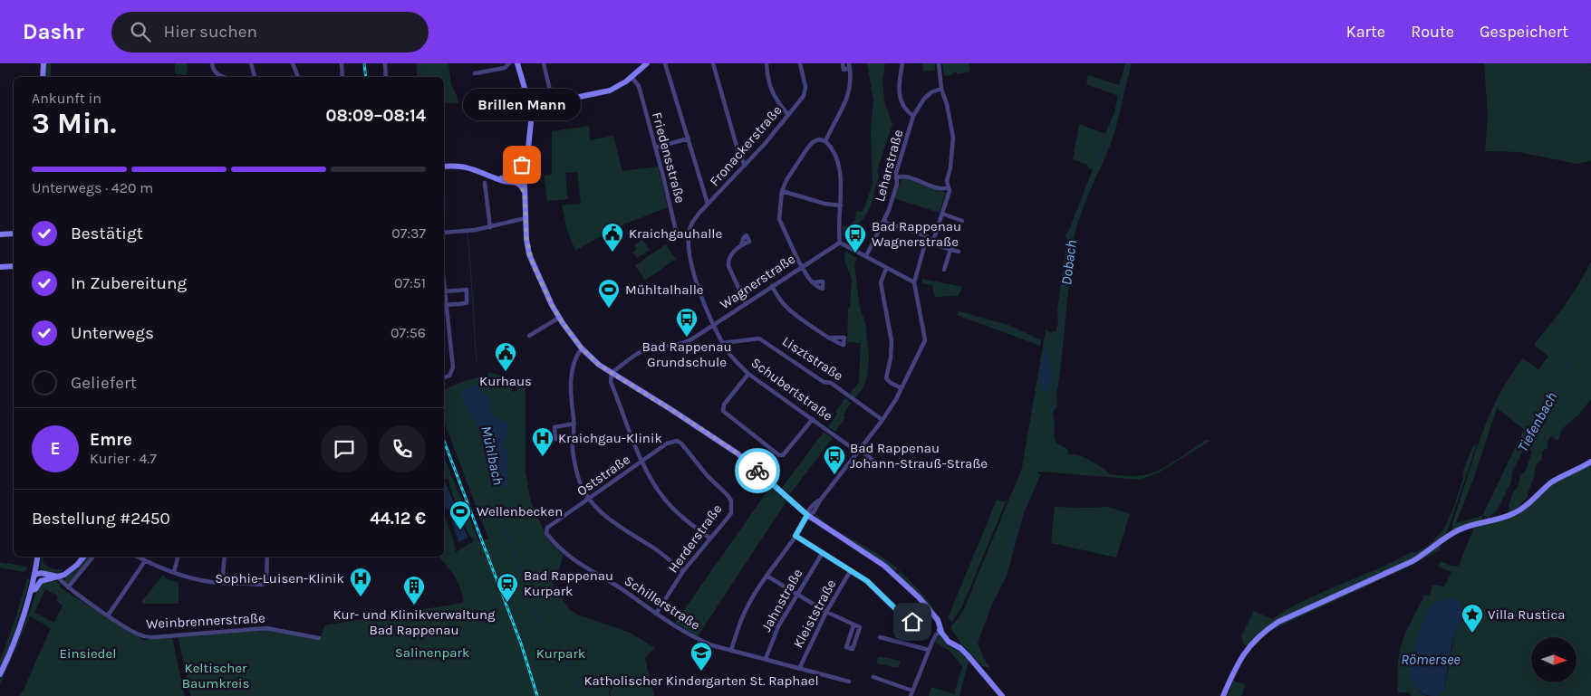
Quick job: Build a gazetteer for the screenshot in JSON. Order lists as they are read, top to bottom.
{
  "streets": {
    "street": [
      "Fronackerstraße",
      "Friedensstraße",
      "Leharstraße",
      "Wagnerstraße",
      "Lisztstraße",
      "Schubertstraße",
      "Oststraße",
      "Herderstraße",
      "Jahnstraße",
      "Schillerstraße",
      "Kleiststraße",
      "Weinbrennerstraße"
    ]
  },
  "crossings": [
    ["Fronackerstraße", "Friedensstraße"],
    ["Fronackerstraße", "Schubertstraße"],
    ["Friedensstraße", "Schubertstraße"],
    ["Wagnerstraße", "Schubertstraße"],
    ["Lisztstraße", "Schubertstraße"],
    ["Oststraße", "Herderstraße"],
    ["Oststraße", "Schillerstraße"],
    ["Herderstraße", "Schillerstraße"],
    ["Jahnstraße", "Schillerstraße"],
    ["Schillerstraße", "Kleiststraße"]
  ],
  "water": [
    "Dobach",
    "Tiefenbach",
    "Mühlbach",
    "Römersee"
  ],
  "parks": [
    "Salinenpark",
    "Einsiedel",
    "Kurpark",
    "Keltischer Baumkreis"
  ],
  "places": {
    "other": ["Brillen Mann"],
    "public building": ["Kraichgauhalle", "Kurhaus"],
    "bus stop": ["Bad Rappenau Wagnerstraße", "Bad Rappenau Grundschule", "Bad Rappenau Johann-Strauß-Straße"],
    "sports": ["Mühltalhalle", "Wellenbecken"],
    "hospital": ["Kraichgau-Klinik", "Sophie-Luisen-Klinik"],
    "station": ["Bad Rappenau Kurpark"],
    "building": ["Kur- und Klinikverwaltung Bad Rappenau"],
    "place": ["Villa Rustica"],
    "school or university": ["Katholischer Kindergarten St. Raphael"]
  },
  "north": "right",
  "page": {
    "header": "Dashr",
    "search": "Hier suchen",
    "nav": ["Karte", "Route", "Gespeichert"],
    "heading": ["3 Min.", "Ankunft in", "08:09–08:14"],
    "panel": [
      "Emre",
      "Kurier · 4.7",
      "Bestellung #2450",
      "44.12 €"
    ],
    "bubble": "Brillen Mann",
    "bar": "Unterwegs · 420 m",
    "list": [
      ["Bestätigt", "07:37"],
      ["In Zubereitung", "07:51"],
      ["Unterwegs", "07:56"],
      "Geliefert"
    ],
    "round": "E"
  }
}
